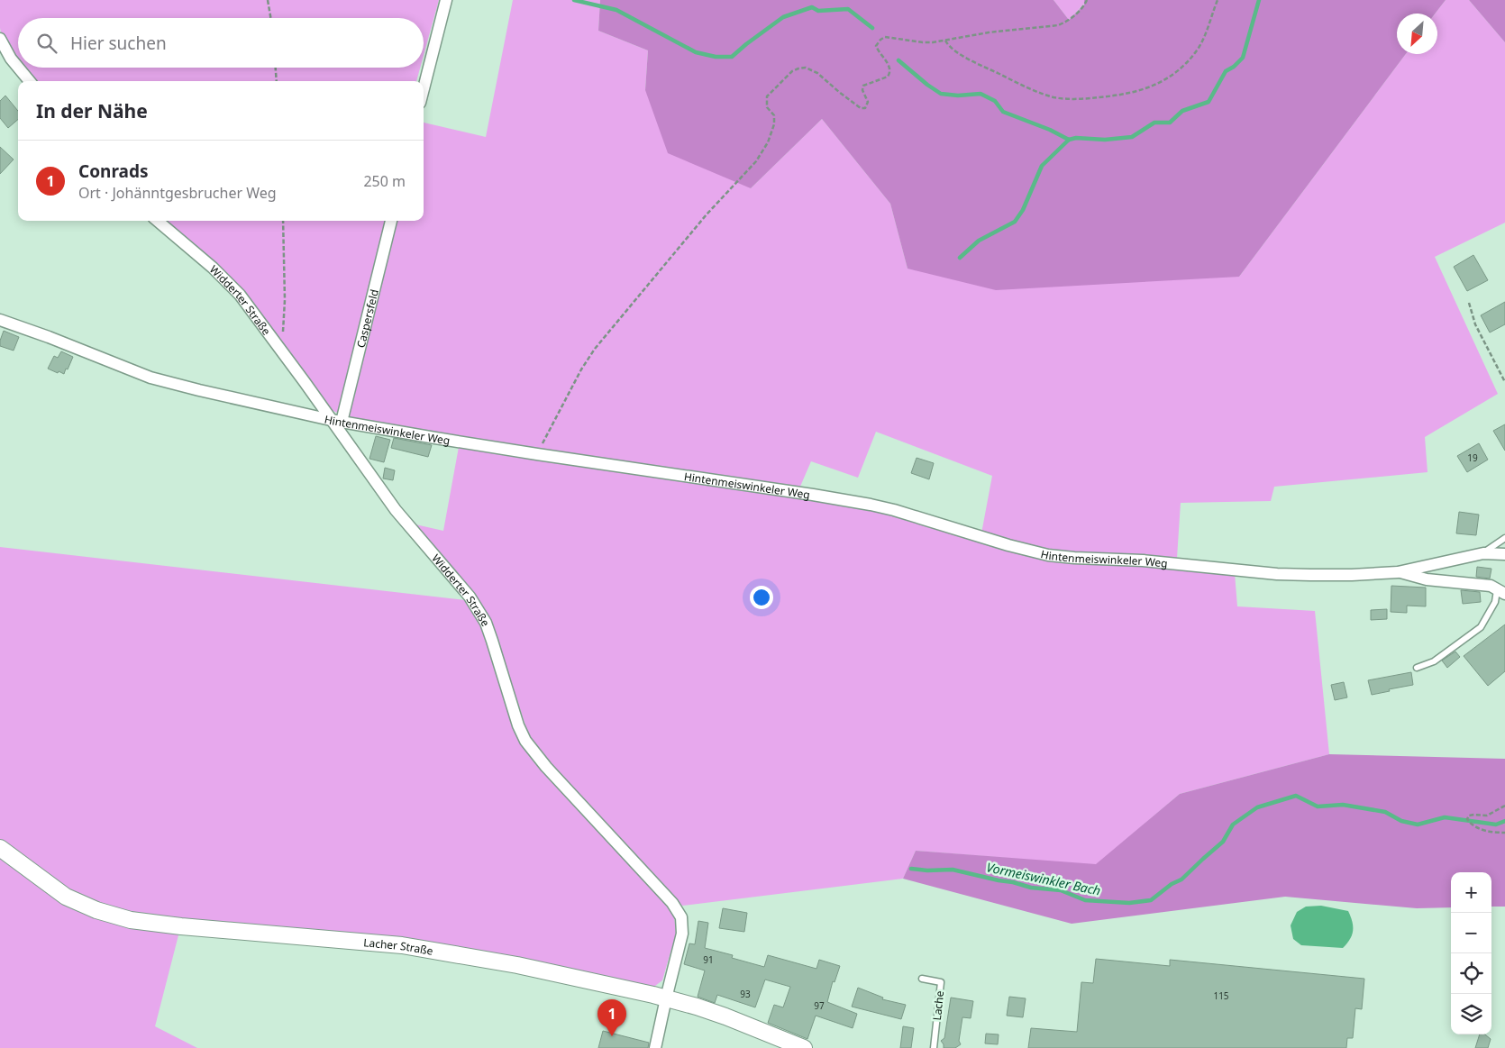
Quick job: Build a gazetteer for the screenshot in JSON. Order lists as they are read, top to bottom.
{
  "streets": {
    "street": [
      "Widderter Straße",
      "Caspersfeld",
      "Hintenmeiswinkeler Weg",
      "Lacher Straße"
    ],
    "lane": ["Lache"]
  },
  "crossings": [
    ["Widderter Straße", "Caspersfeld"],
    ["Widderter Straße", "Hintenmeiswinkeler Weg"],
    ["Widderter Straße", "Lacher Straße"],
    ["Caspersfeld", "Hintenmeiswinkeler Weg"]
  ],
  "water": ["Vormeiswinkler Bach"],
  "house_numbers": [
    "19",
    "91",
    "93",
    "115",
    "97"
  ],
  "north": "bottom left",
  "page": {
    "search": "Hier suchen",
    "heading": "In der Nähe",
    "list": [
      {
        "mark": "1",
        "name": "Conrads",
        "note": "Ort · Johänntgesbrucher Weg",
        "value": "250 m"
      }
    ],
    "map_buttons": ["+", "−"],
    "pins": "1"
  }
}
